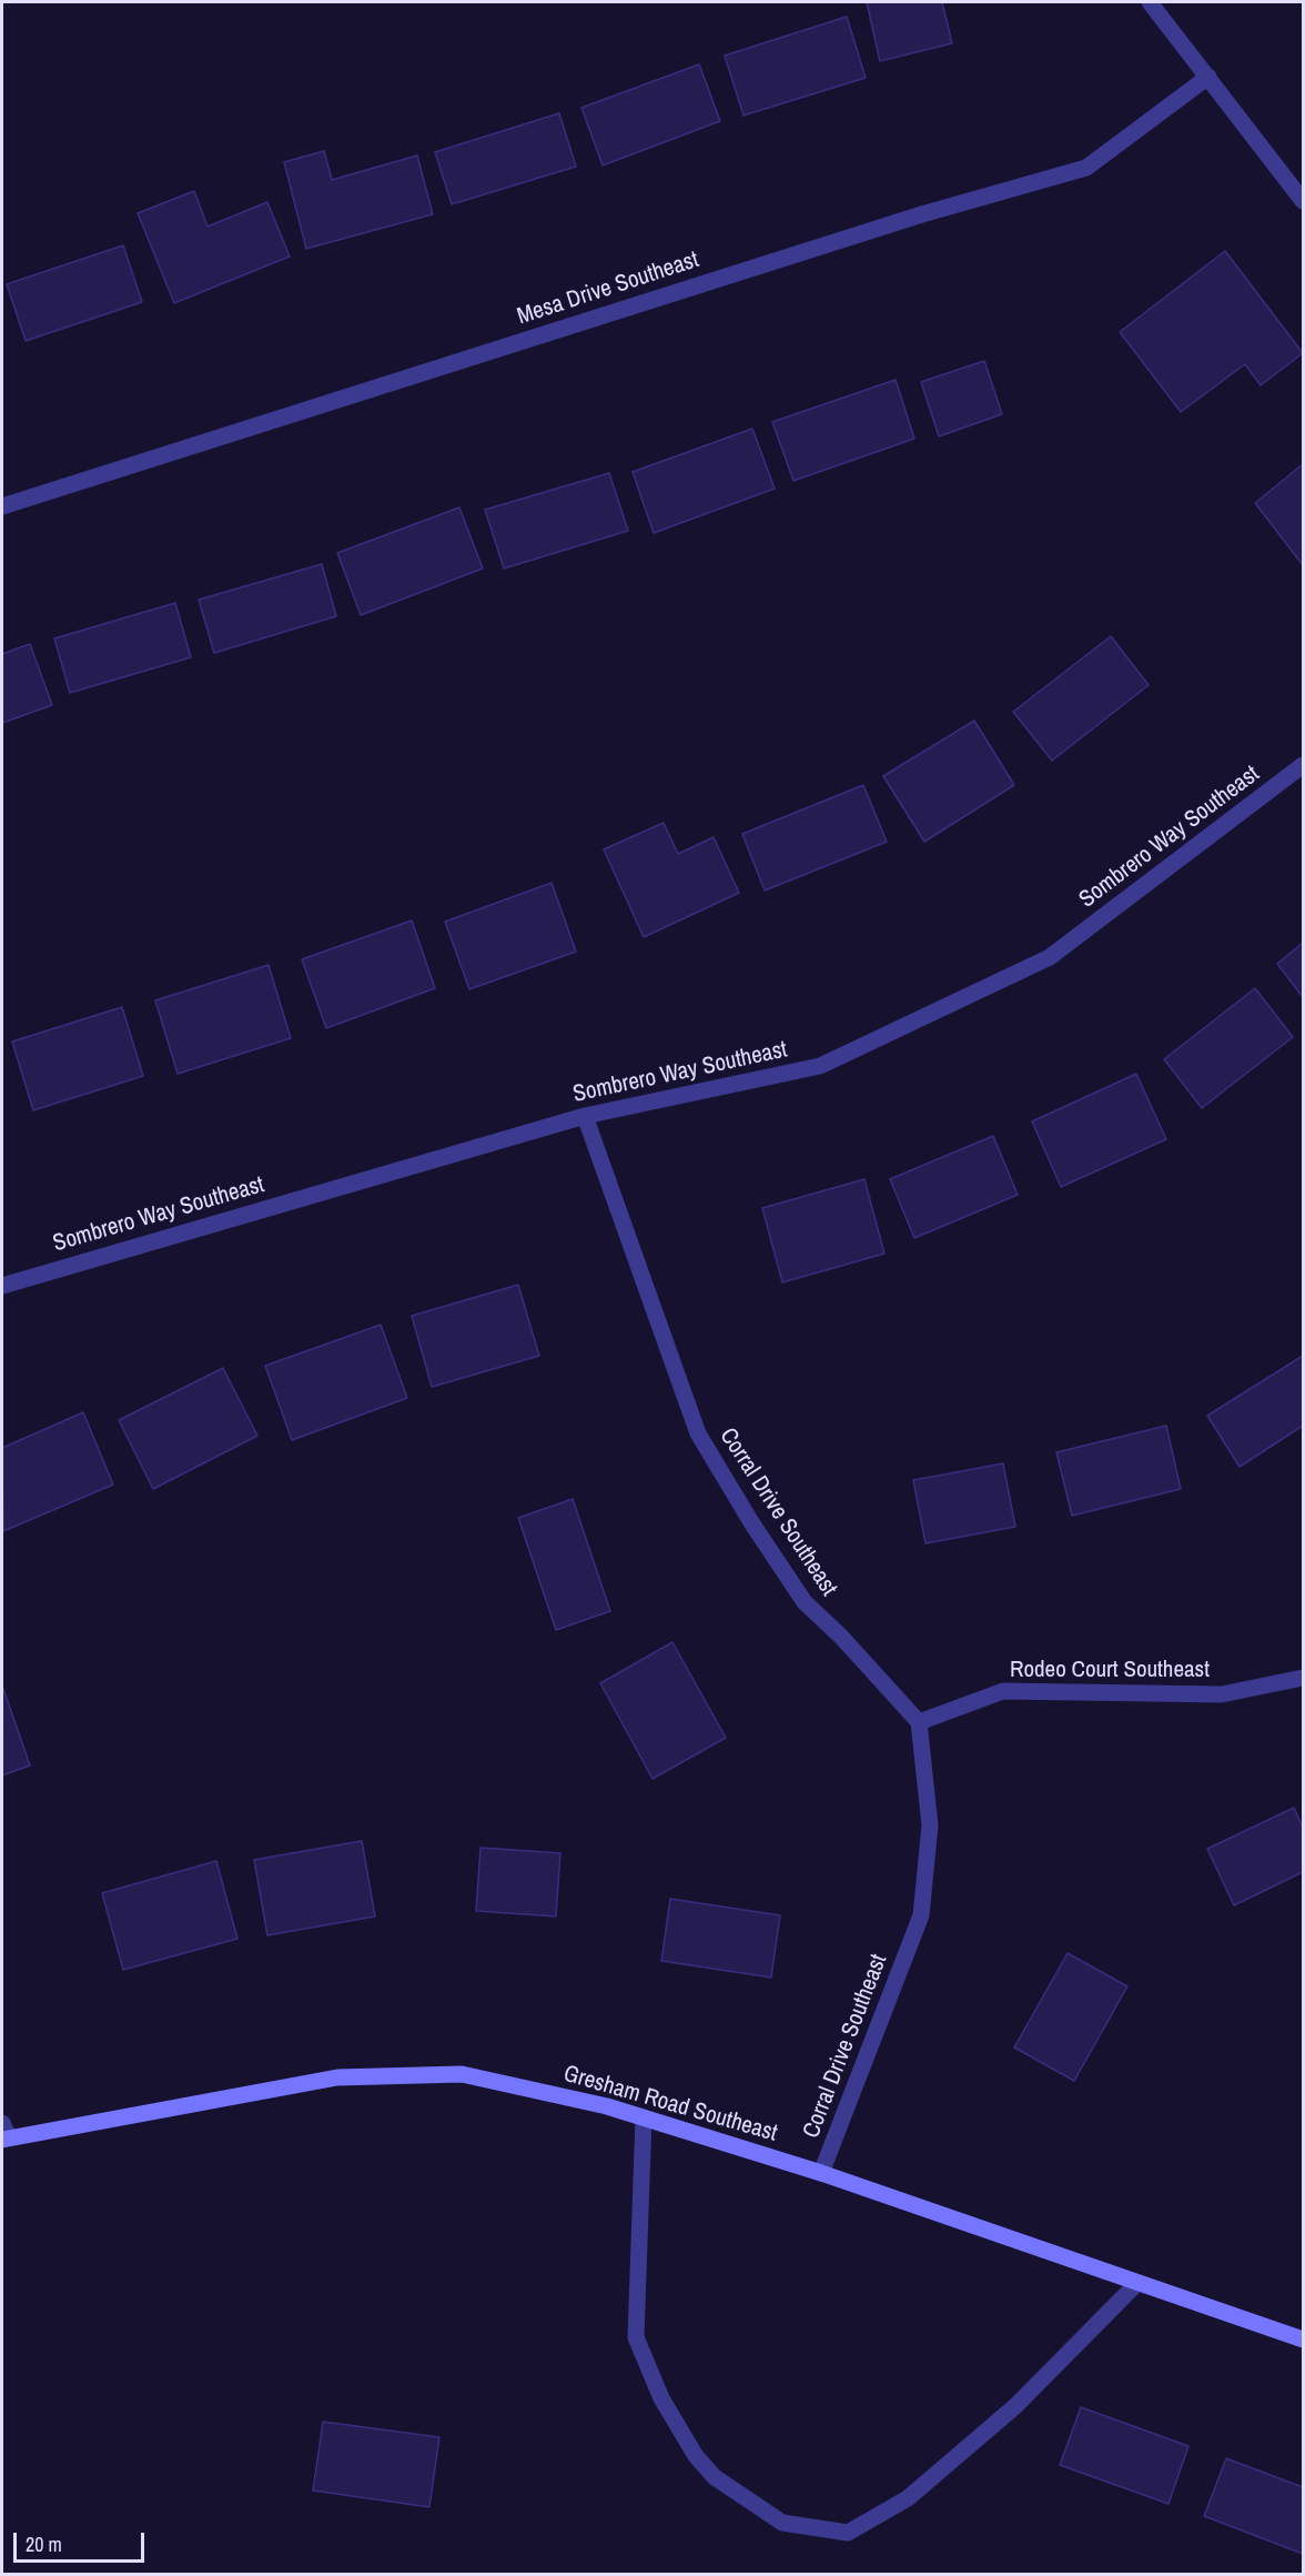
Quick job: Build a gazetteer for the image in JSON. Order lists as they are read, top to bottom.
{
  "streets": {
    "street": [
      "Mesa Drive Southeast",
      "Sombrero Way Southeast",
      "Corral Drive Southeast",
      "Rodeo Court Southeast",
      "Gresham Road Southeast"
    ]
  },
  "crossings": [
    ["Sombrero Way Southeast", "Corral Drive Southeast"],
    ["Corral Drive Southeast", "Rodeo Court Southeast"],
    ["Corral Drive Southeast", "Gresham Road Southeast"]
  ],
  "scale_bar": "20 m"
}
